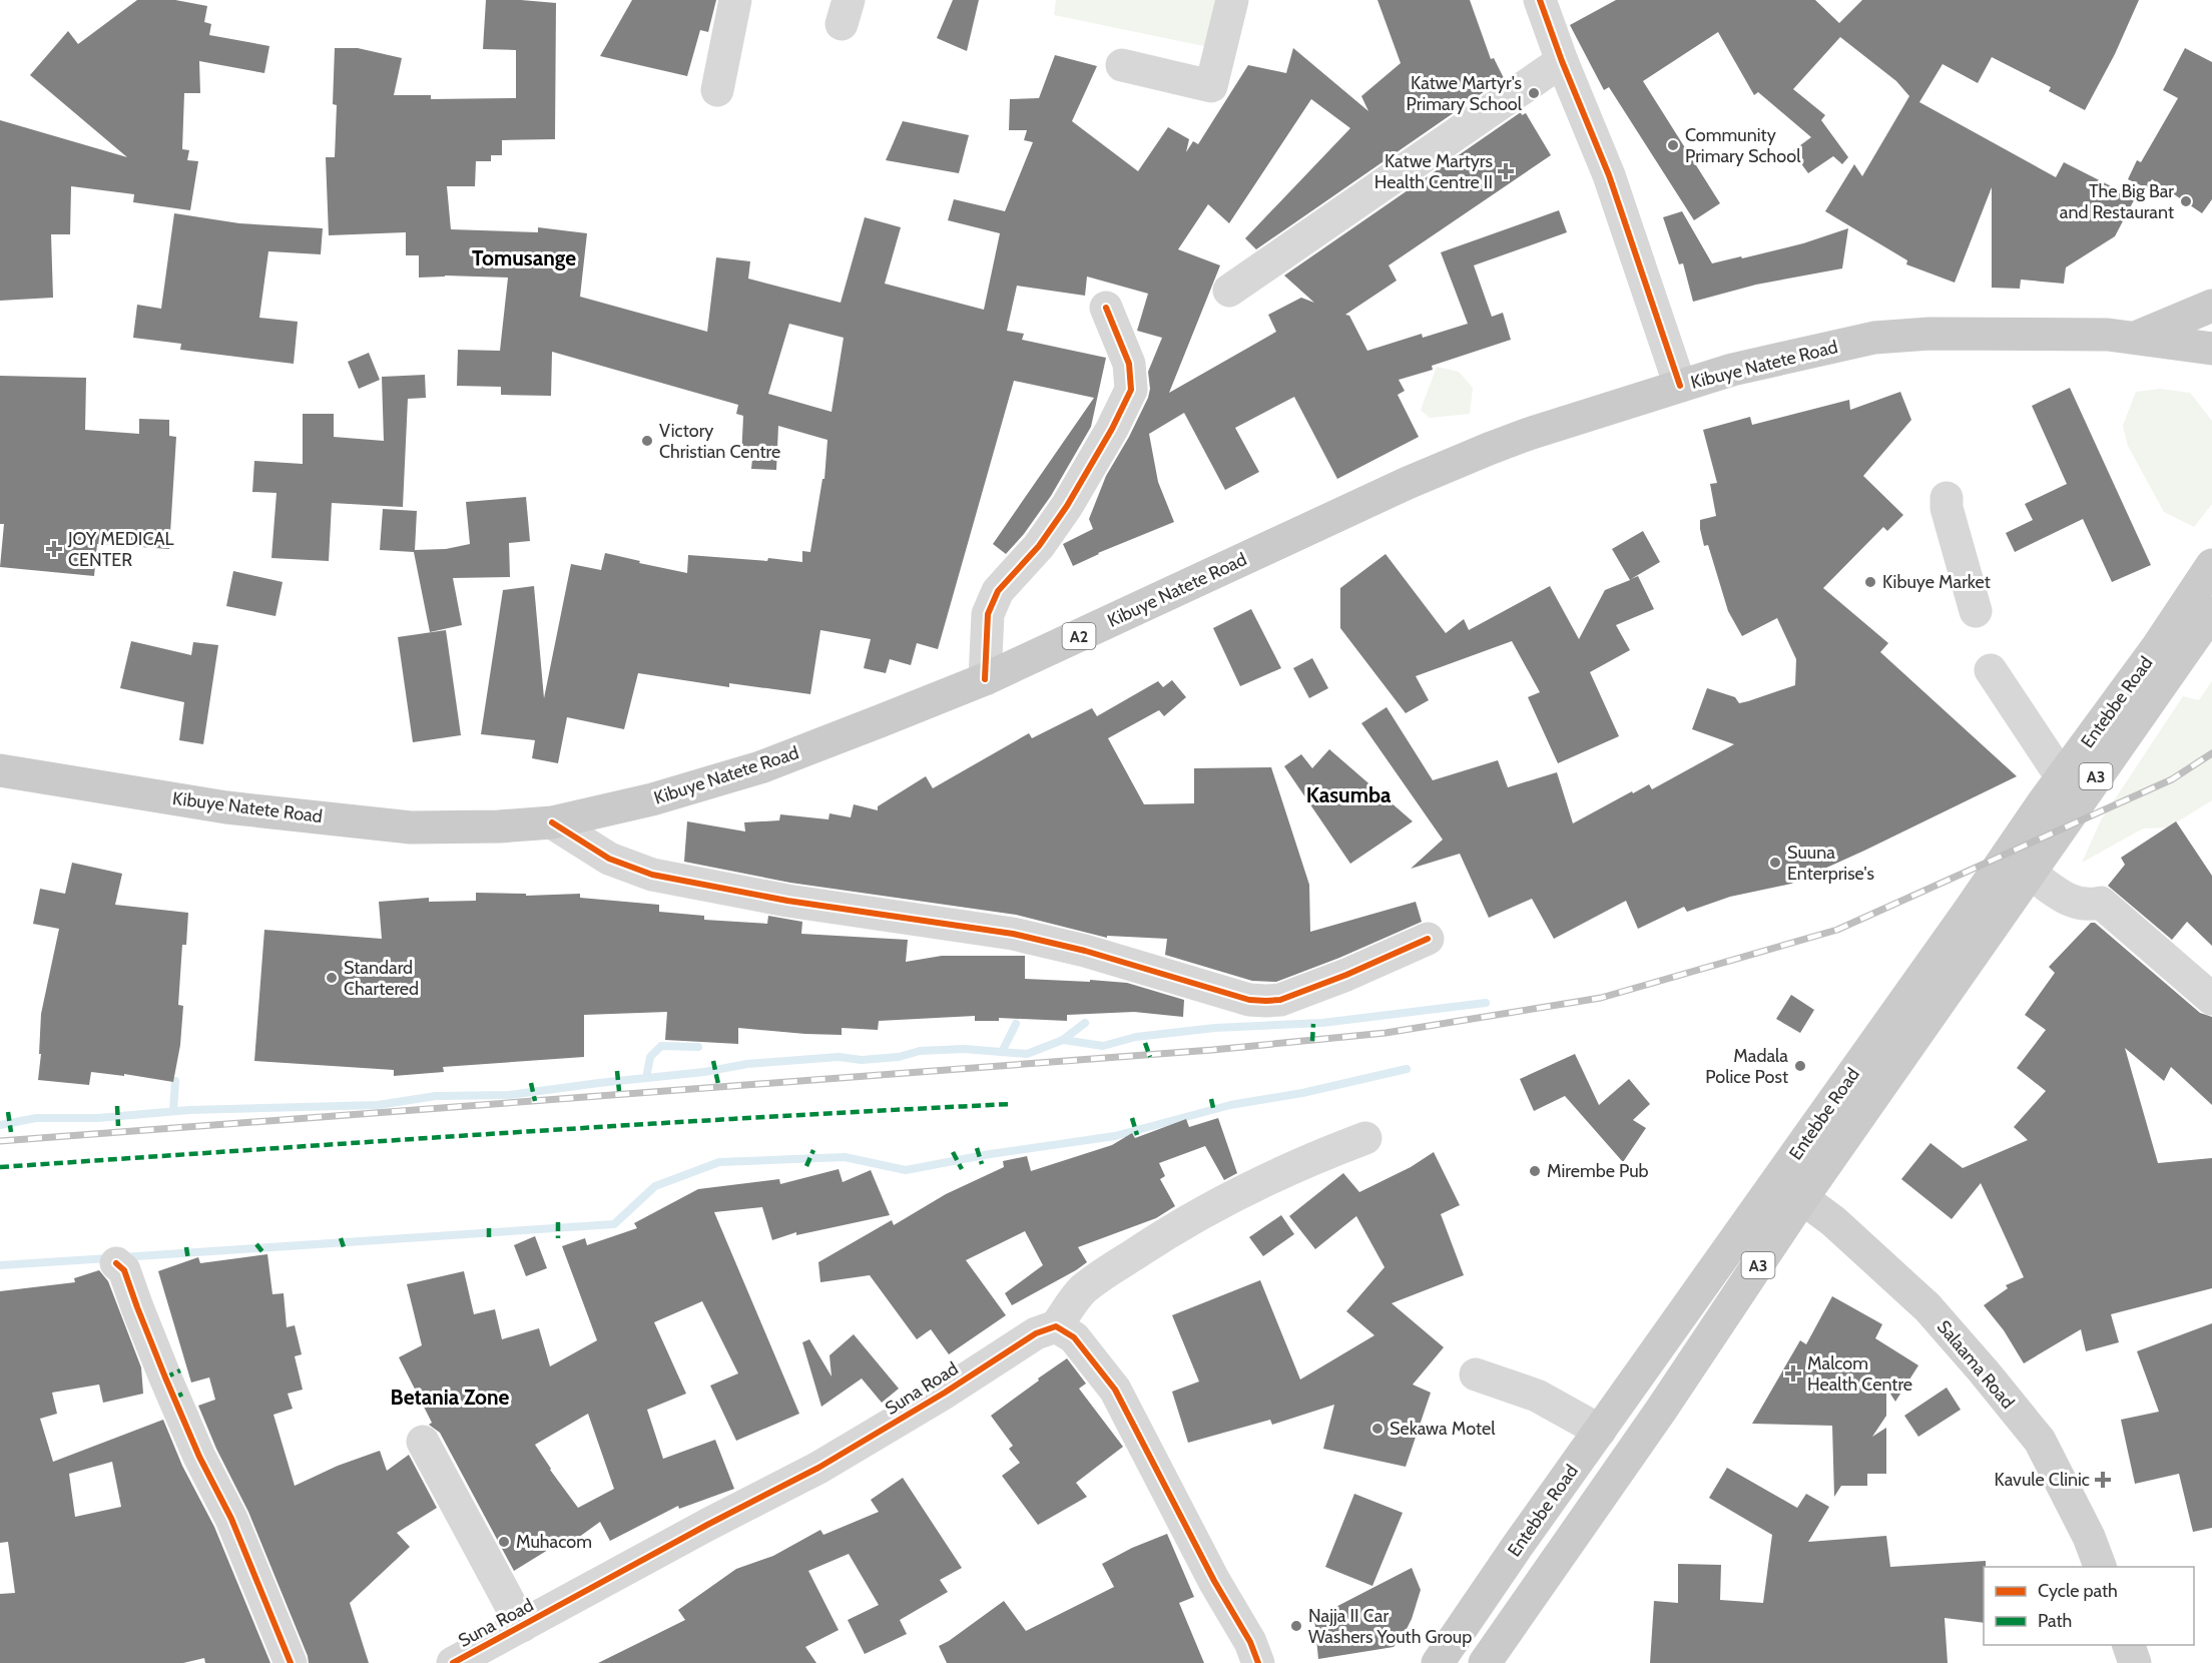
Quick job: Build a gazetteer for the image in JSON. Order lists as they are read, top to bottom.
{
  "streets": {
    "main road": [
      "Kibuye Natete Road",
      "A2",
      "Entebbe Road",
      "A3",
      "Salaama Road"
    ],
    "street": ["Suna Road"]
  },
  "crossings": [
    ["Kibuye Natete Road", "A2"],
    ["Entebbe Road", "Salaama Road"]
  ],
  "districts": ["Tomusange", "Kasumba", "Betania Zone"],
  "places": {
    "other": [
      "Katwe Martyr's Primary School",
      "Community Primary School",
      "The Big Bar and Restaurant",
      "Victory Christian Centre",
      "Kibuye Market",
      "Suuna Enterprise's",
      "Standard Chartered",
      "Madala Police Post",
      "Mirembe Pub",
      "Sekawa Motel",
      "Muhacom",
      "Najja II Car Washers Youth Group"
    ],
    "health": [
      "Katwe Martyrs Health Centre II",
      "JOY MEDICAL CENTER",
      "Malcom Health Centre",
      "Kavule Clinic"
    ]
  },
  "legend": ["Cycle path", "Path"]
}
